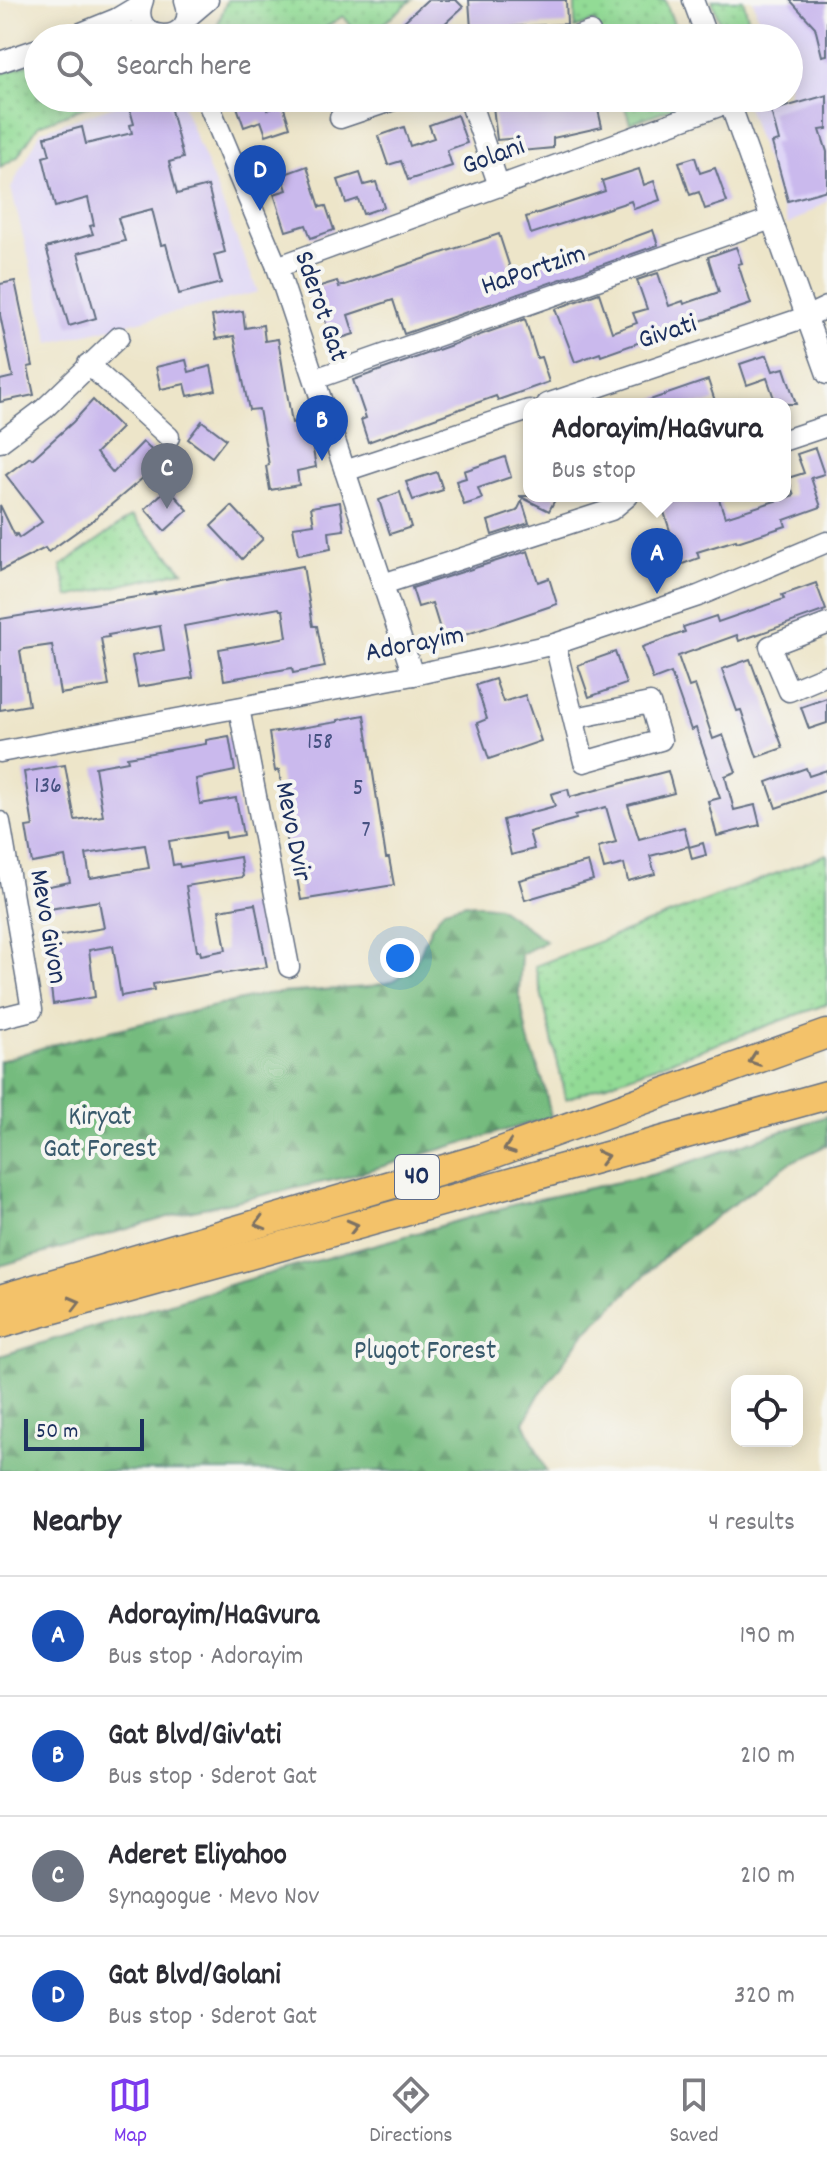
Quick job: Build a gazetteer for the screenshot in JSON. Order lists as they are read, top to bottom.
{
  "streets": {
    "highway": ["40"],
    "street": [
      "Golani",
      "HaPortzim",
      "Sderot Gat",
      "Givati",
      "Adorayim",
      "Mevo Dvir",
      "Mevo Givon"
    ]
  },
  "crossings": [
    ["Golani", "Sderot Gat"],
    ["HaPortzim", "Sderot Gat"],
    ["Sderot Gat", "Adorayim"],
    ["Adorayim", "Mevo Dvir"]
  ],
  "parks": ["Kiryat Gat Forest", "Plugot Forest"],
  "house_numbers": [
    "158",
    "136",
    "5",
    "7"
  ],
  "scale_bar": "50 m",
  "page": {
    "search": "Search here",
    "pins": [
      "D",
      "B",
      "C",
      "A"
    ],
    "popup": ["Adorayim/HaGvura", "Bus stop"],
    "scale": "50 m",
    "heading": ["Nearby", "4 results"],
    "list": [
      {
        "mark": "A",
        "name": "Adorayim/HaGvura",
        "note": "Bus stop · Adorayim",
        "value": "190 m"
      },
      {
        "mark": "B",
        "name": "Gat Blvd/Giv'ati",
        "note": "Bus stop · Sderot Gat",
        "value": "210 m"
      },
      {
        "mark": "C",
        "name": "Aderet Eliyahoo",
        "note": "Synagogue · Mevo Nov",
        "value": "210 m"
      },
      {
        "mark": "D",
        "name": "Gat Blvd/Golani",
        "note": "Bus stop · Sderot Gat",
        "value": "320 m"
      }
    ],
    "nav": ["Map", "Directions", "Saved"]
  }
}
